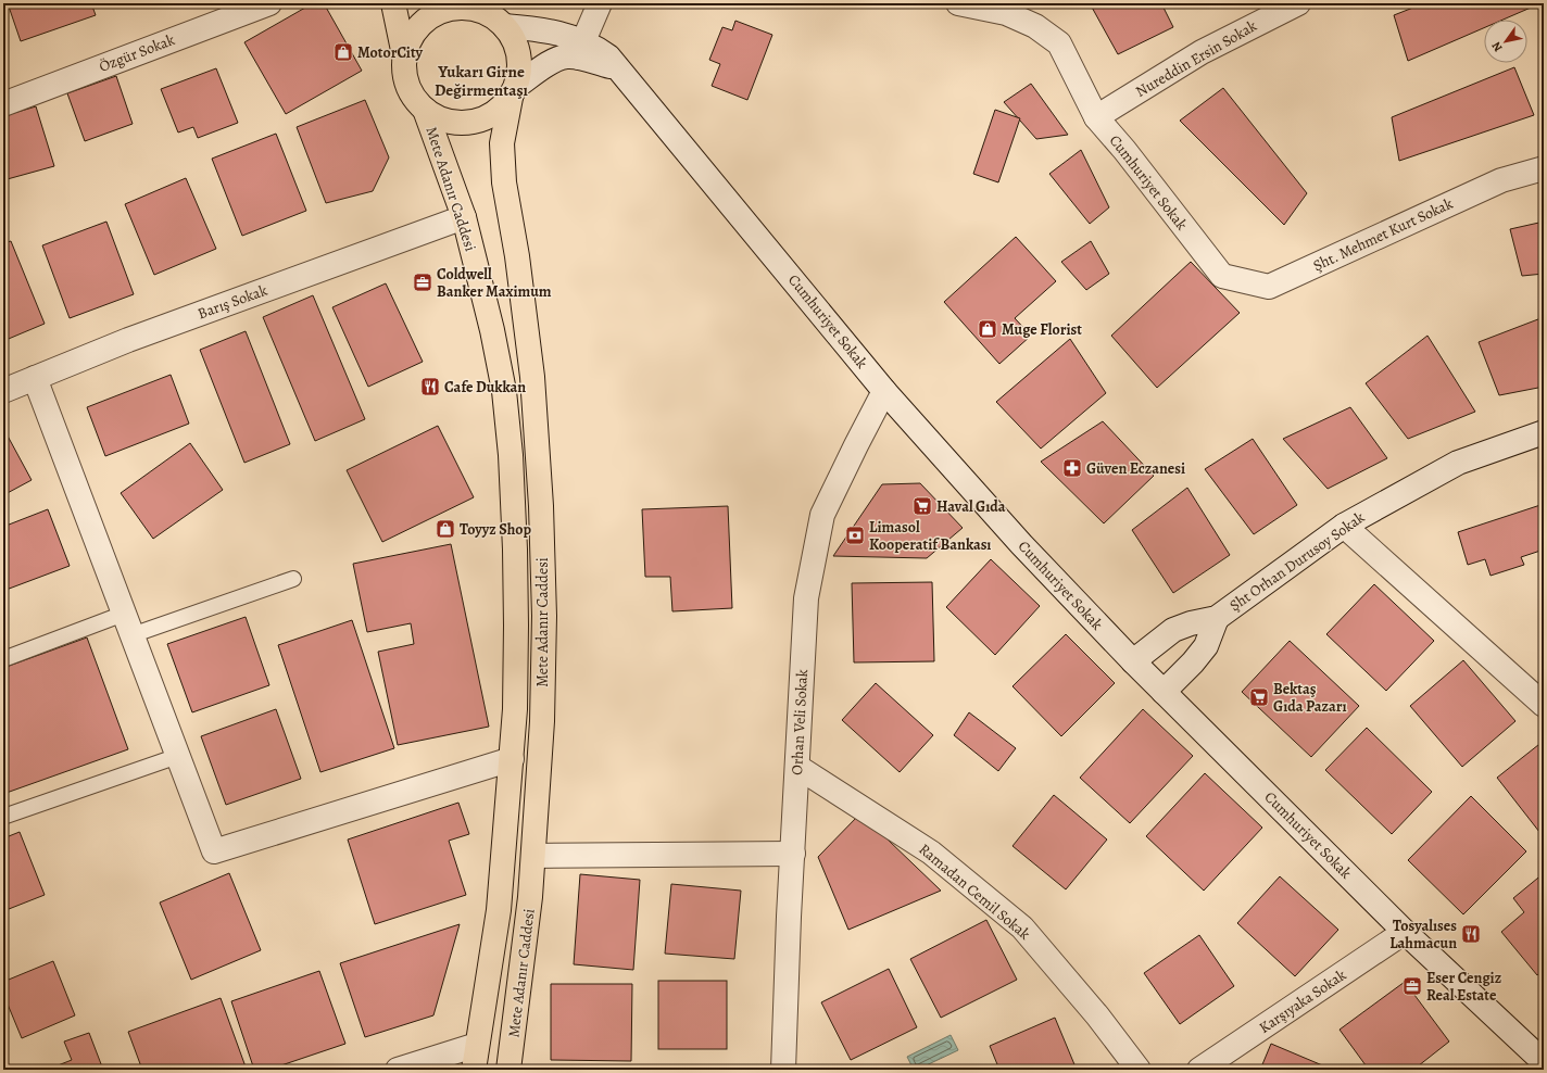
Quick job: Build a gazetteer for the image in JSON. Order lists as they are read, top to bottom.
{
  "streets": {
    "main road": ["Mete Adanır Caddesi"],
    "street": [
      "Özgür Sokak",
      "Nureddin Ersin Sokak",
      "Cumhuriyet Sokak",
      "Şht. Mehmet Kurt Sokak",
      "Barış Sokak",
      "Şht Orhan Durusoy Sokak",
      "Orhan Veli Sokak",
      "Ramadan Cemil Sokak",
      "Karşıyaka Sokak"
    ]
  },
  "crossings": [
    ["Nureddin Ersin Sokak", "Cumhuriyet Sokak"],
    ["Cumhuriyet Sokak", "Şht. Mehmet Kurt Sokak"],
    ["Cumhuriyet Sokak", "Şht Orhan Durusoy Sokak"],
    ["Cumhuriyet Sokak", "Orhan Veli Sokak"],
    ["Cumhuriyet Sokak", "Karşıyaka Sokak"],
    ["Mete Adanır Caddesi", "Barış Sokak"],
    ["Orhan Veli Sokak", "Ramadan Cemil Sokak"]
  ],
  "districts": ["Yukarı Girne Değirmentaşı"],
  "places": {
    "shop": ["MotorCity", "Muge Florist", "Toyyz Shop"],
    "office": ["Coldwell Banker Maximum", "Eser Cengiz Real Estate"],
    "restaurant": ["Cafe Dukkan", "Tosyalıses Lahmacun"],
    "pharmacy": ["Güven Eczanesi"],
    "supermarket": ["Haval Gıda", "Bektaş Gıda Pazarı"],
    "bank": ["Limasol Kooperatif Bankası"]
  },
  "north": "bottom left"
}
